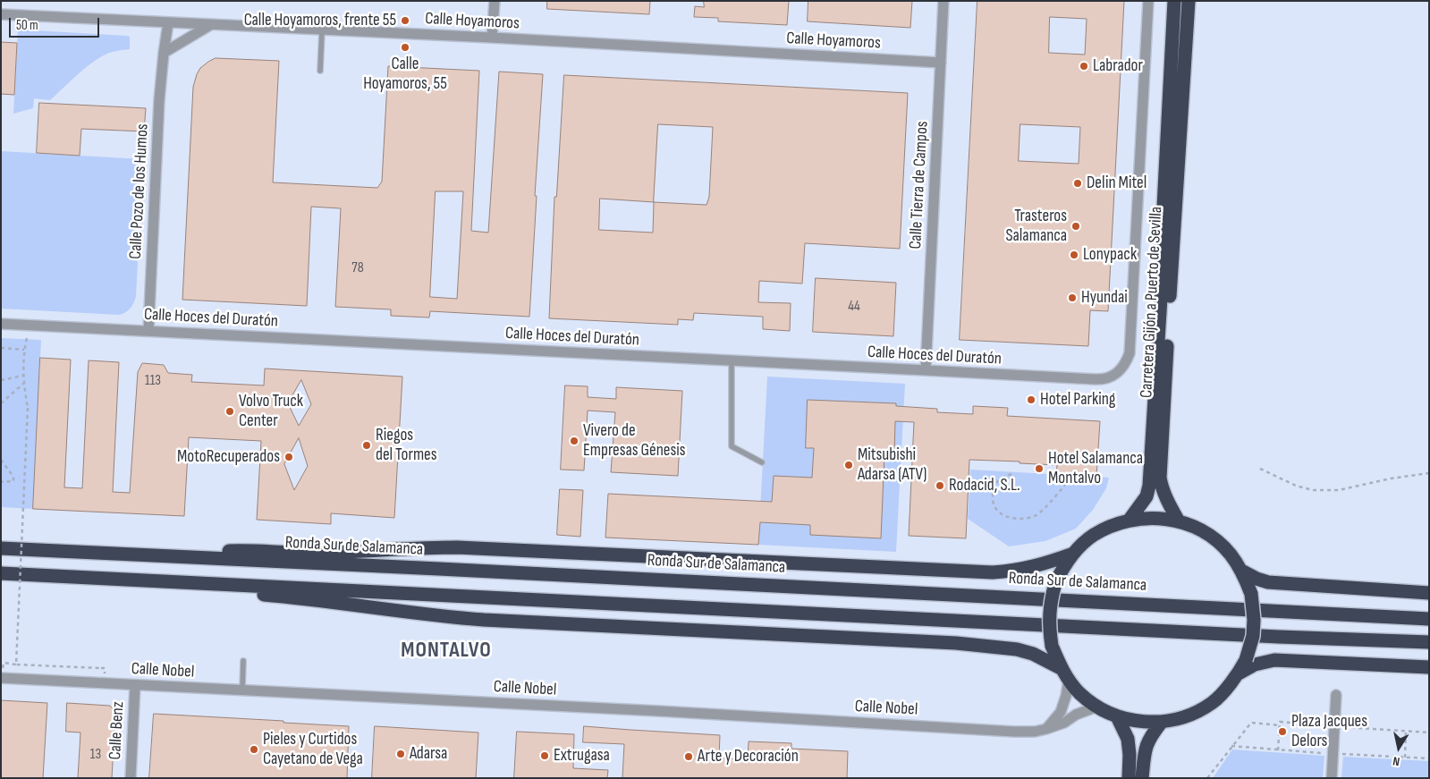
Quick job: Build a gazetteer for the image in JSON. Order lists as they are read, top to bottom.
{
  "streets": {
    "highway": ["Carretera Gijón a Puerto de Sevilla", "Ronda Sur de Salamanca"],
    "street": [
      "Calle Hoyamoros",
      "Calle Tierra de Campos",
      "Calle Pozo de los Humos",
      "Calle Hoces del Duratón",
      "Calle Nobel",
      "Calle Benz"
    ]
  },
  "crossings": [
    ["Calle Hoyamoros", "Calle Tierra de Campos"],
    ["Calle Hoyamoros", "Calle Pozo de los Humos"],
    ["Calle Tierra de Campos", "Calle Hoces del Duratón"],
    ["Calle Pozo de los Humos", "Calle Hoces del Duratón"],
    ["Calle Nobel", "Calle Benz"]
  ],
  "districts": ["MONTALVO"],
  "places": [
    "Calle Hoyamoros, frente 55",
    "Calle Hoyamoros, 55",
    "Labrador",
    "Delin Mitel",
    "Trasteros Salamanca",
    "Lonypack",
    "Hyundai",
    "Hotel Parking",
    "Volvo Truck Center",
    "Vivero de Empresas Génesis",
    "Riegos del Tormes",
    "MotoRecuperados",
    "Mitsubishi Adarsa (ATV)",
    "Hotel Salamanca Montalvo",
    "Rodacid, S.L.",
    "Plaza Jacques Delors",
    "Pieles y Curtidos Cayetano de Vega",
    "Adarsa",
    "Extrugasa",
    "Arte y Decoración"
  ],
  "house_numbers": [
    "78",
    "44",
    "113",
    "13"
  ],
  "scale_bar": "50 m",
  "north": "bottom"
}
